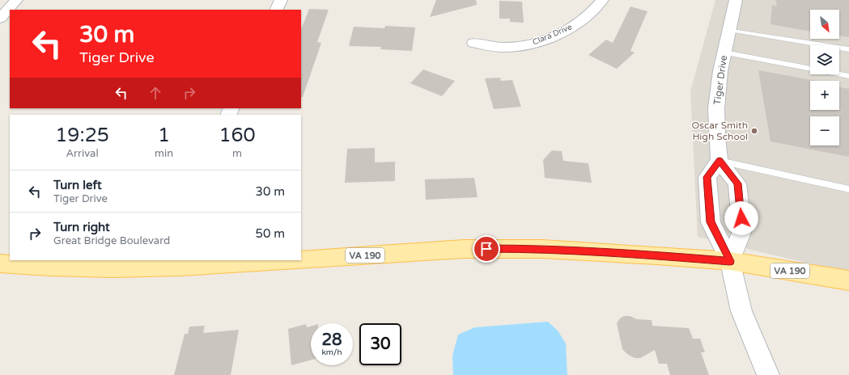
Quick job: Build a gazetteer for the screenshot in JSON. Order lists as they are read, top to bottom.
{
  "streets": {
    "main road": ["VA 190"],
    "street": ["Clara Drive", "Tiger Drive"]
  },
  "places": ["Oscar Smith High School"],
  "north": "bottom right",
  "page": {
    "map_buttons": ["+", "−"],
    "turn": ["30 m", "Tiger Drive"],
    "eta": [
      "19:25",
      "Arrival",
      "1",
      "min",
      "160",
      "m"
    ],
    "list": [
      {
        "name": "Turn left",
        "note": "Tiger Drive",
        "value": "30 m"
      },
      {
        "name": "Turn right",
        "note": "Great Bridge Boulevard",
        "value": "50 m"
      }
    ],
    "speed": "28 km/h",
    "limit": "30"
  }
}
